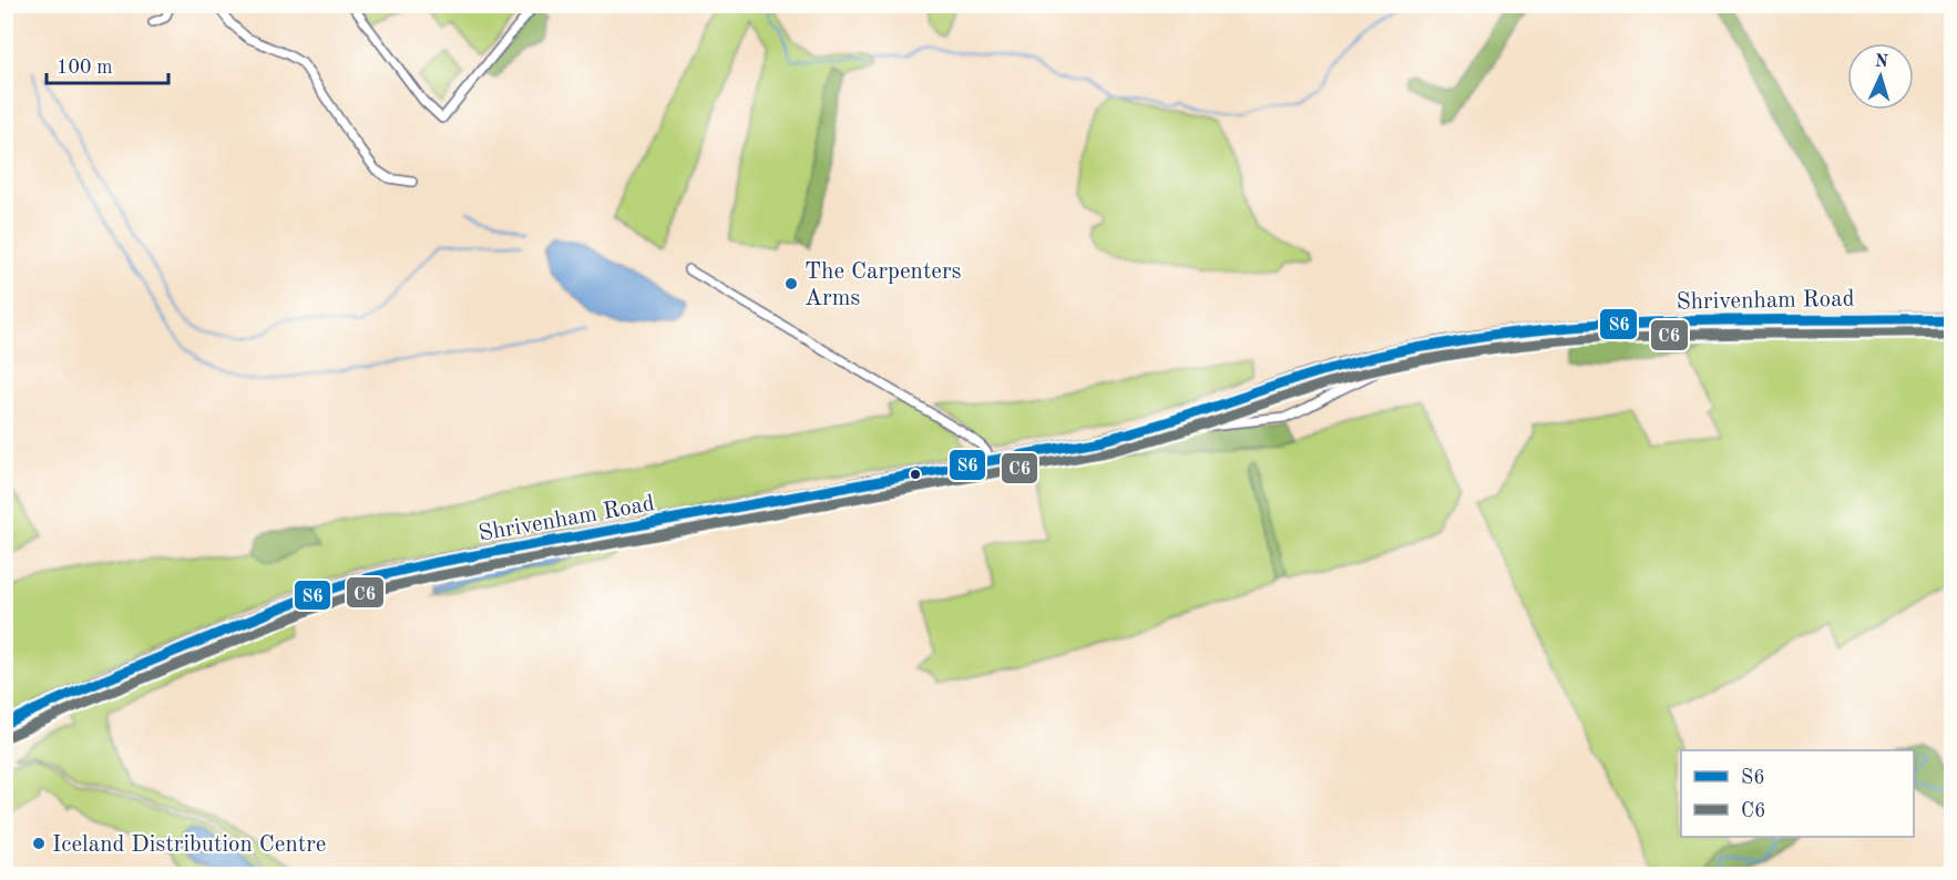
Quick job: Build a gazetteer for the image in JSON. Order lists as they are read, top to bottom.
{
  "streets": {
    "highway": ["Shrivenham Road"]
  },
  "places": ["The Carpenters Arms", "Iceland Distribution Centre"],
  "lines": ["transit line S6", "transit line C6"],
  "legend": ["S6", "C6"],
  "scale_bar": "100 m",
  "north": "top"
}
